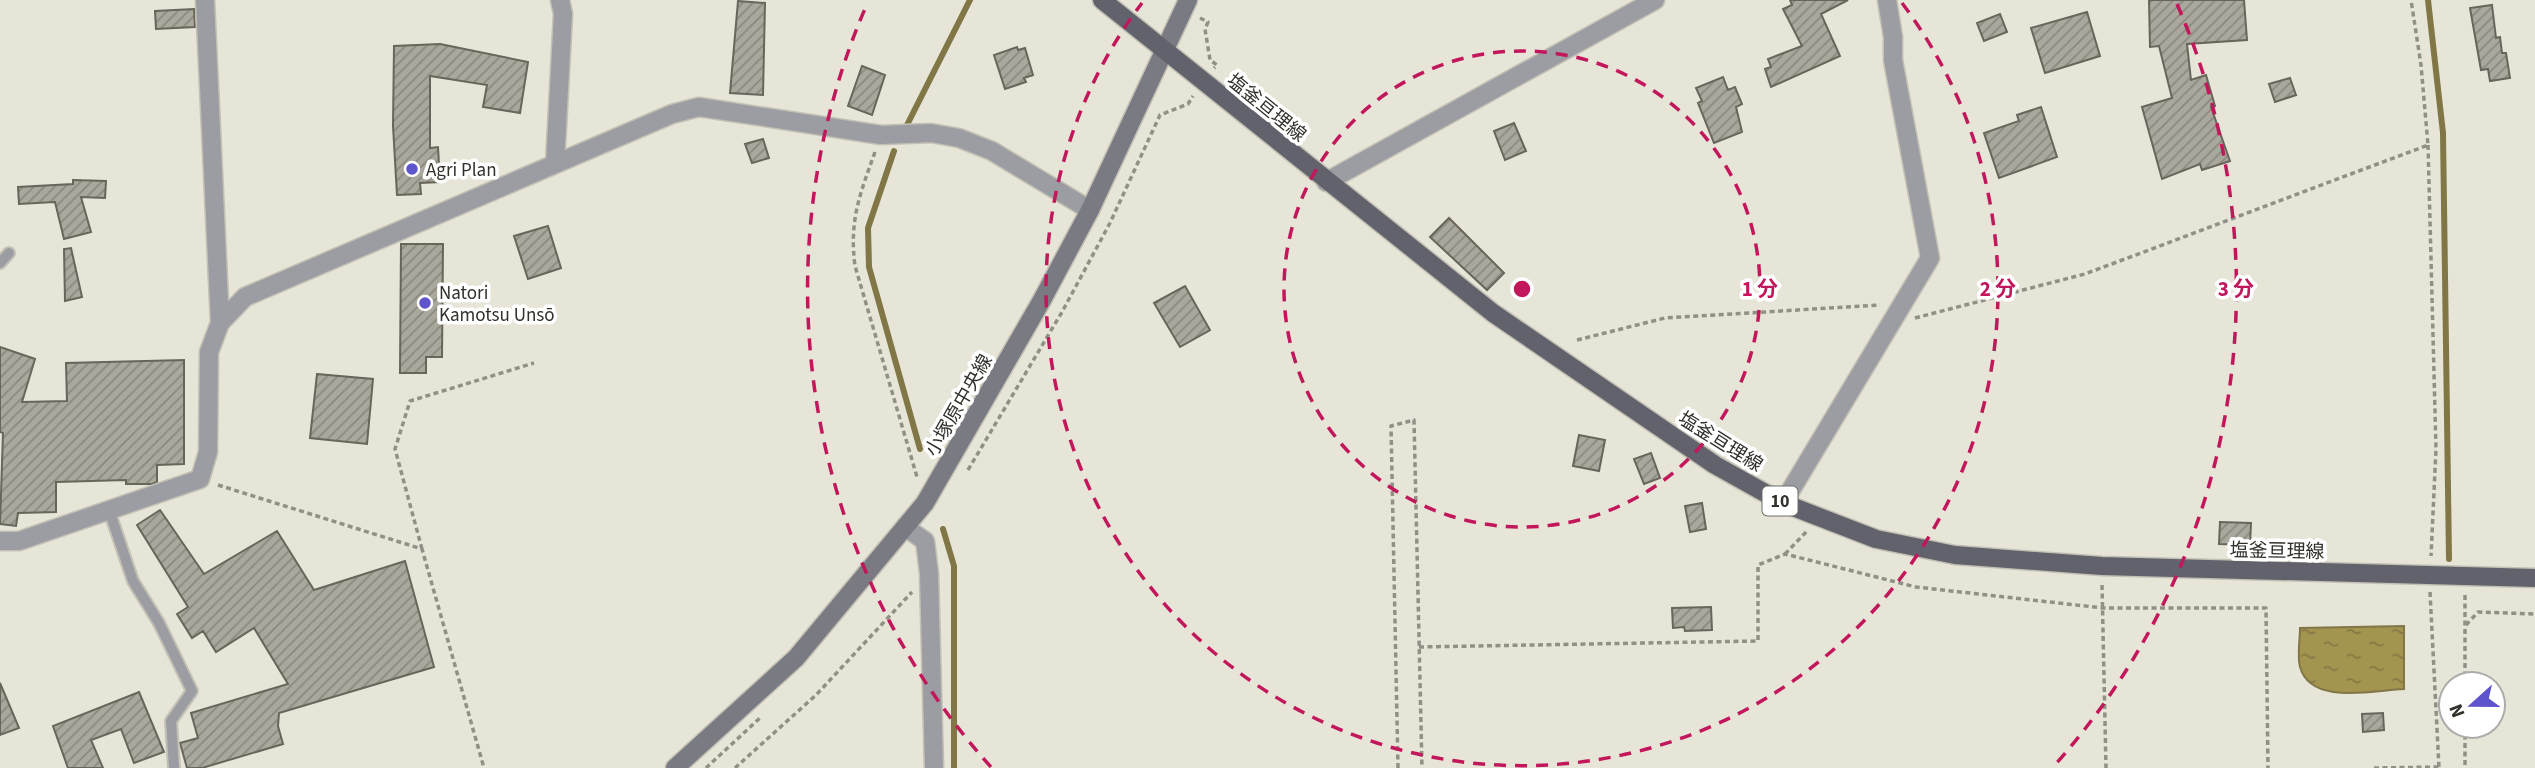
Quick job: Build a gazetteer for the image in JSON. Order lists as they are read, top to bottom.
{
  "streets": {
    "main road": ["塩釜亘理線", "10"],
    "street": ["小塚原中央線"]
  },
  "crossings": [
    ["塩釜亘理線", "小塚原中央線"]
  ],
  "places": ["Agri Plan", "Natori Kamotsu Unsō"],
  "north": "left",
  "rings": ["1 分", "2 分", "3 分"]
}
